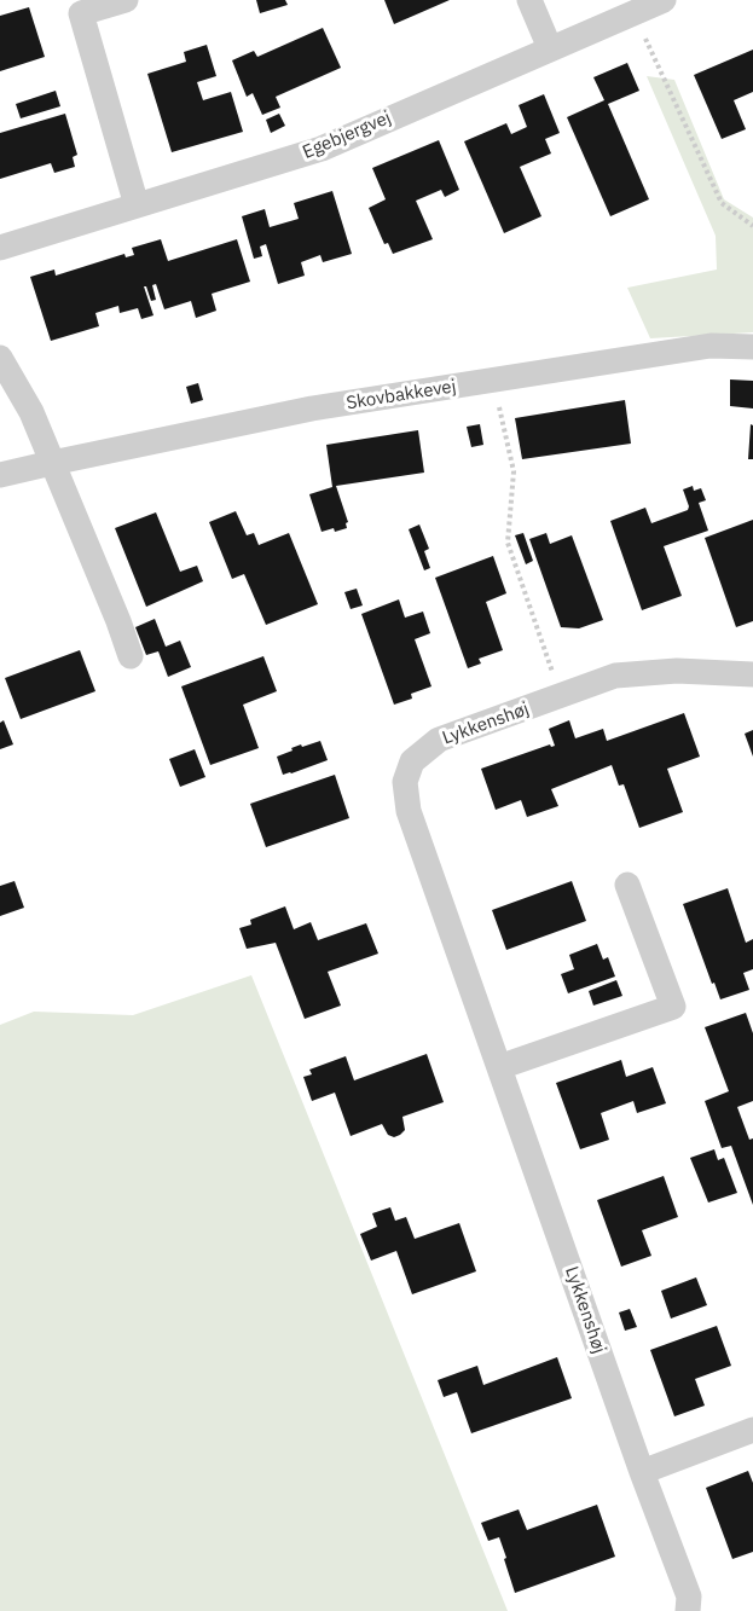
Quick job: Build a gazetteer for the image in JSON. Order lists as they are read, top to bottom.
{
  "streets": {
    "street": ["Egebjergvej", "Skovbakkevej", "Lykkenshøj"]
  }
}
